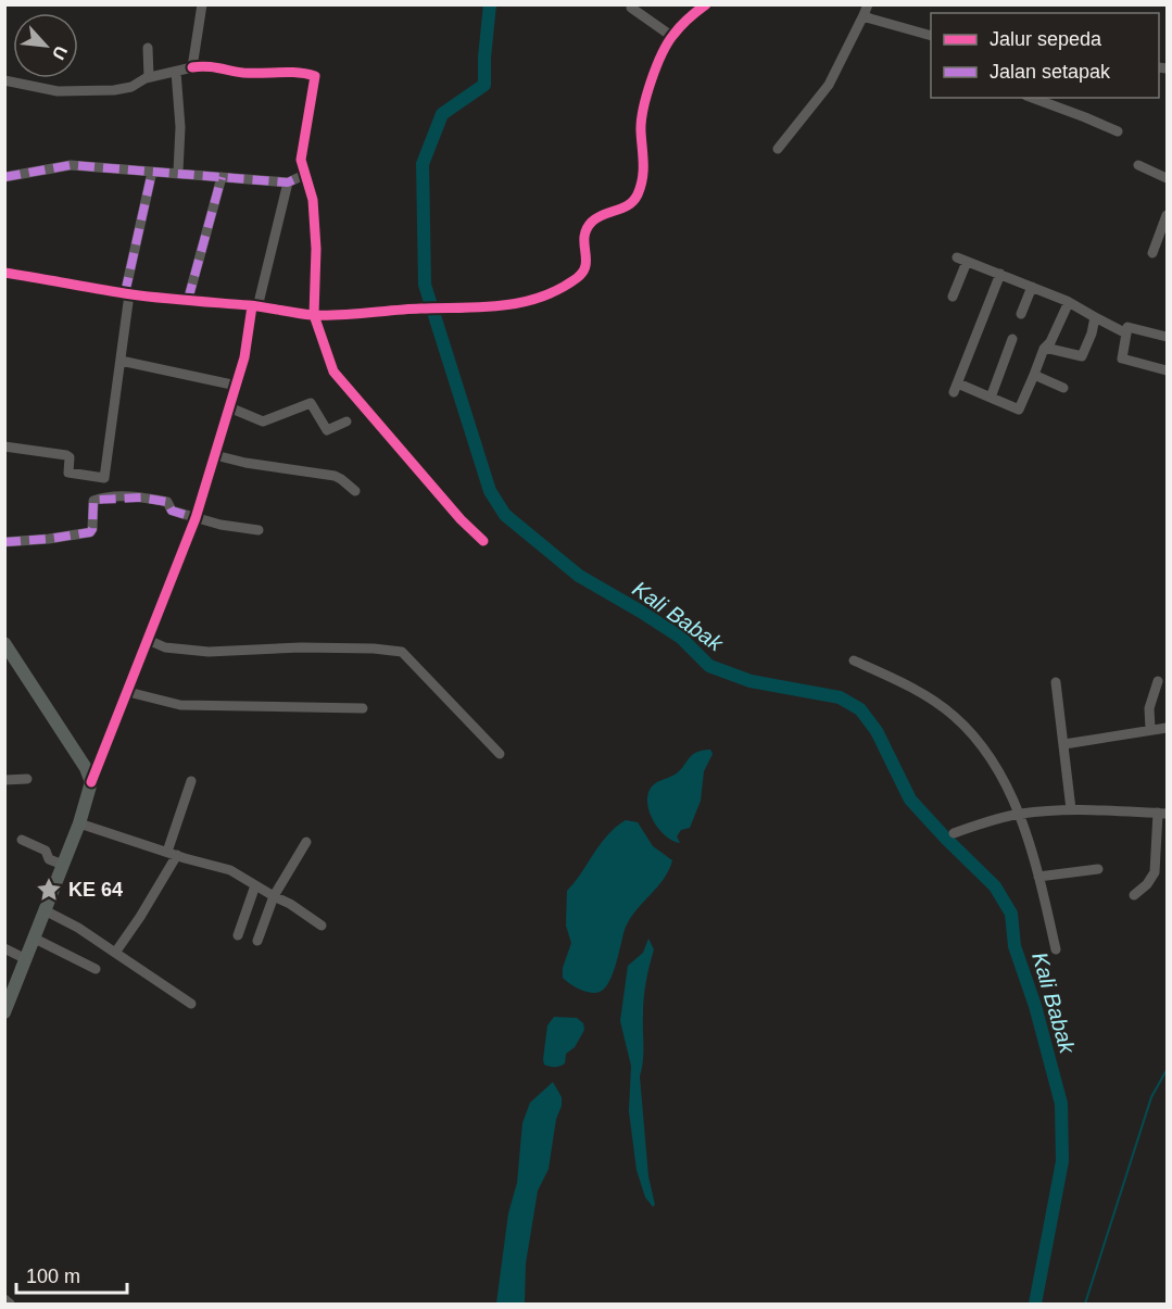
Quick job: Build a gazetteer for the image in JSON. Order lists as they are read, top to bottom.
{
  "water": ["Kali Babak"],
  "places": {
    "place": ["KE 64"]
  },
  "legend": ["Jalur sepeda", "Jalan setapak"],
  "scale_bar": "100 m",
  "north": "bottom right"
}
